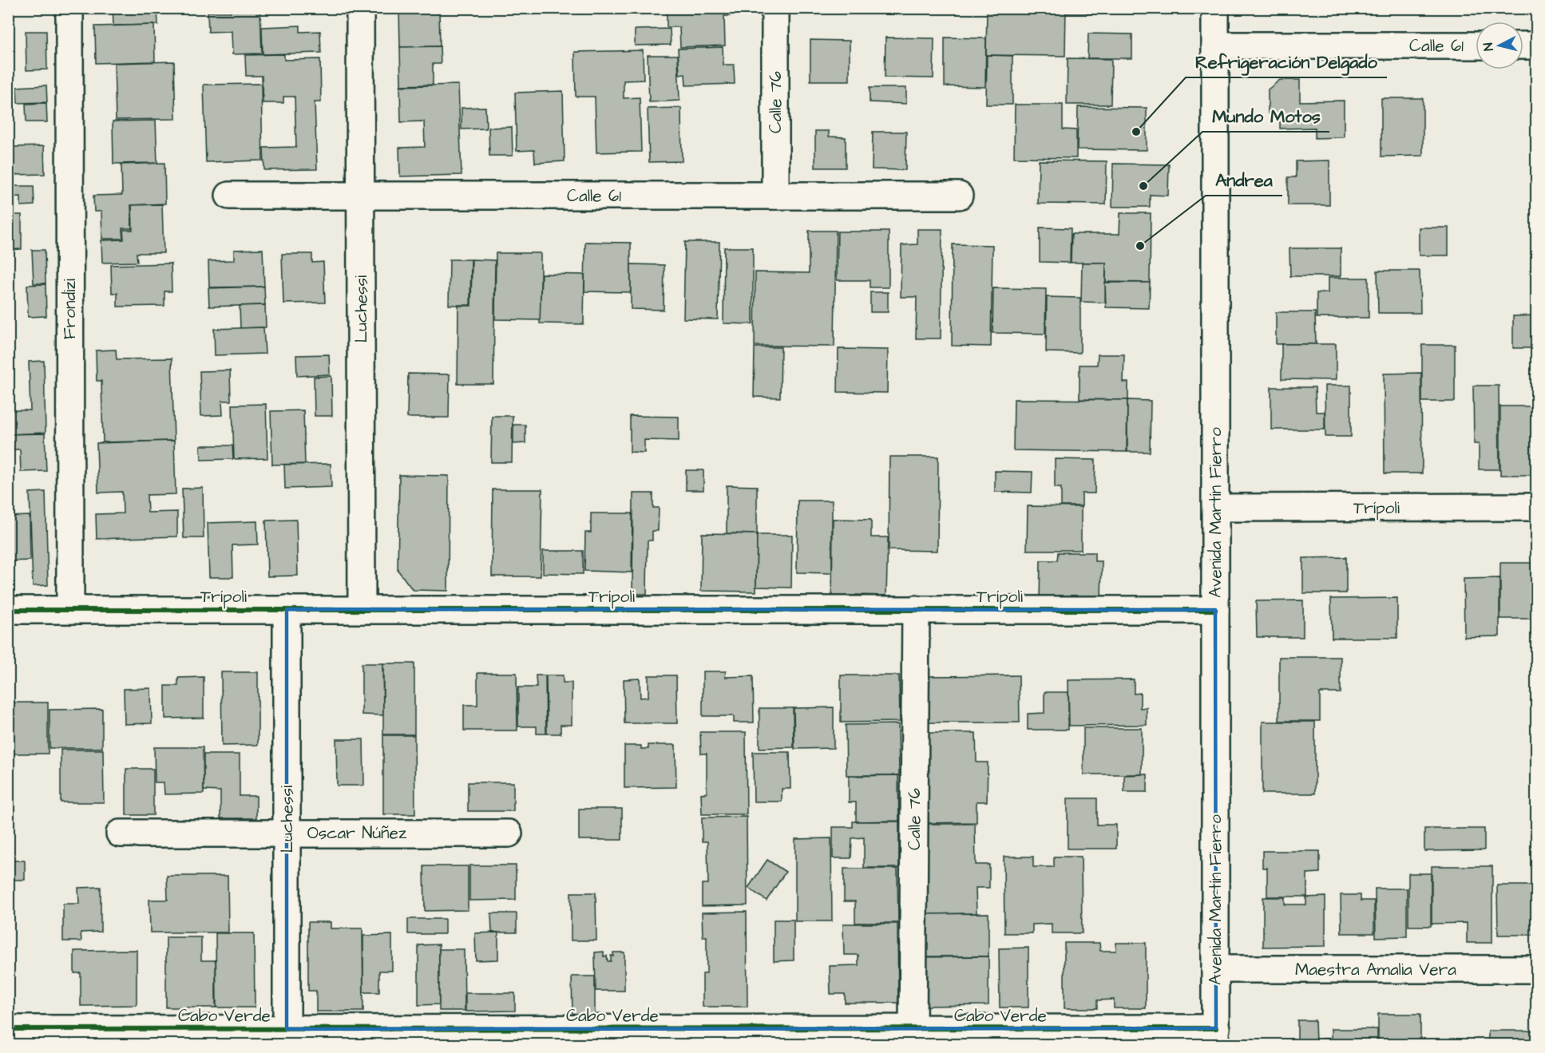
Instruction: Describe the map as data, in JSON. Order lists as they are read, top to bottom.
{
  "streets": {
    "street": [
      "Calle 61",
      "Calle 76",
      "Frondizi",
      "Luchessi",
      "Trípoli",
      "Avenida Martín Fierro",
      "Oscar Núñez",
      "Maestra Amalia Vera",
      "Cabo Verde"
    ]
  },
  "crossings": [
    ["Calle 61", "Calle 76"],
    ["Calle 61", "Luchessi"],
    ["Calle 61", "Avenida Martín Fierro"],
    ["Calle 76", "Trípoli"],
    ["Calle 76", "Cabo Verde"],
    ["Frondizi", "Trípoli"],
    ["Luchessi", "Trípoli"],
    ["Luchessi", "Oscar Núñez"],
    ["Luchessi", "Cabo Verde"],
    ["Trípoli", "Avenida Martín Fierro"],
    ["Avenida Martín Fierro", "Maestra Amalia Vera"],
    ["Avenida Martín Fierro", "Cabo Verde"]
  ],
  "places": ["Refrigeración Delgado", "Mundo Motos", "Andrea"],
  "north": "left"
}
